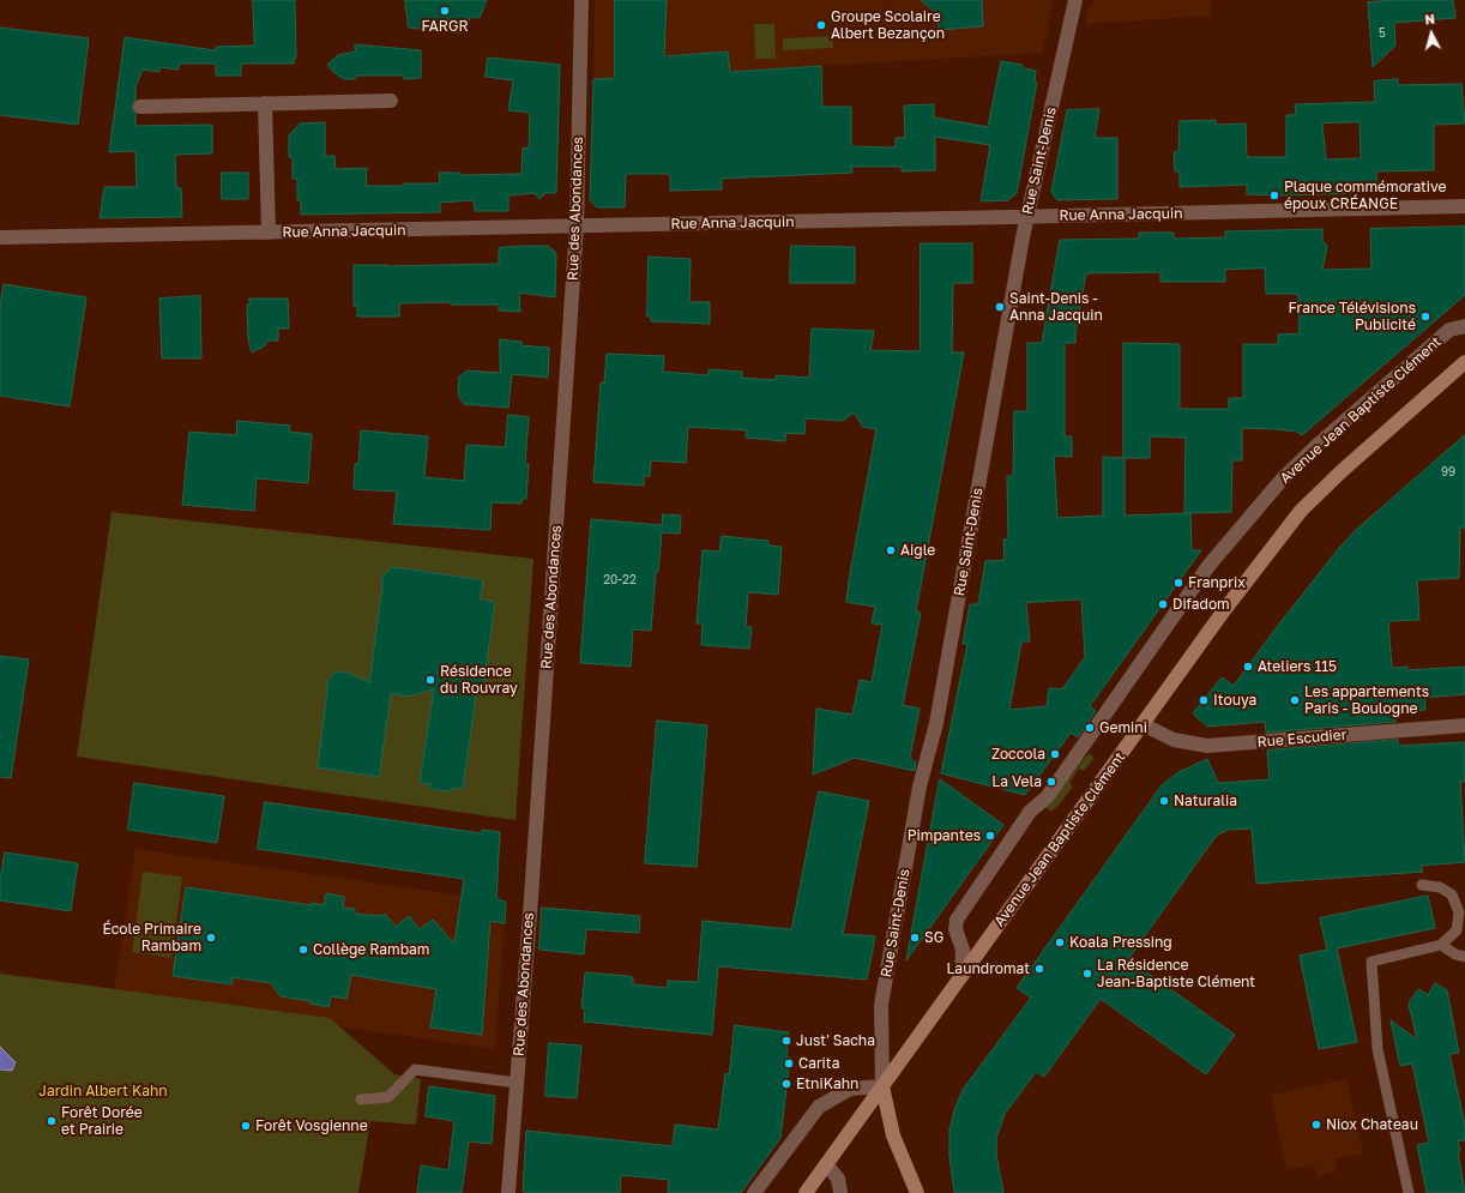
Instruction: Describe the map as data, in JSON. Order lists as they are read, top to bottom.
{
  "streets": {
    "main road": ["Avenue Jean Baptiste Clément"],
    "street": [
      "Rue Saint-Denis",
      "Rue des Abondances",
      "Rue Anna Jacquin",
      "Rue Escudier"
    ]
  },
  "crossings": [
    ["Rue Saint-Denis", "Rue Anna Jacquin"],
    ["Rue Saint-Denis", "Avenue Jean Baptiste Clément"],
    ["Rue des Abondances", "Rue Anna Jacquin"],
    ["Avenue Jean Baptiste Clément", "Rue Escudier"]
  ],
  "parks": ["Jardin Albert Kahn"],
  "places": [
    "FARGR",
    "Groupe Scolaire Albert Bezançon",
    "Plaque commémorative époux CRÉANGE",
    "Saint-Denis - Anna Jacquin",
    "France Télévisions Publicité",
    "Aigle",
    "Franprix",
    "Difadom",
    "Ateliers 115",
    "Résidence du Rouvray",
    "Itouya",
    "Les appartements Paris - Boulogne",
    "Gemini",
    "Zoccola",
    "La Vela",
    "Naturalia",
    "Pimpantes",
    "École Primaire Rambam",
    "SG",
    "Koala Pressing",
    "Collège Rambam",
    "Laundromat",
    "La Résidence Jean-Baptiste Clément",
    "Just' Sacha",
    "Carita",
    "EtniKahn",
    "Forêt Dorée et Prairie",
    "Niox Chateau",
    "Forêt Vosgienne"
  ],
  "house_numbers": ["5", "99", "20-22"],
  "north": "top"
}
